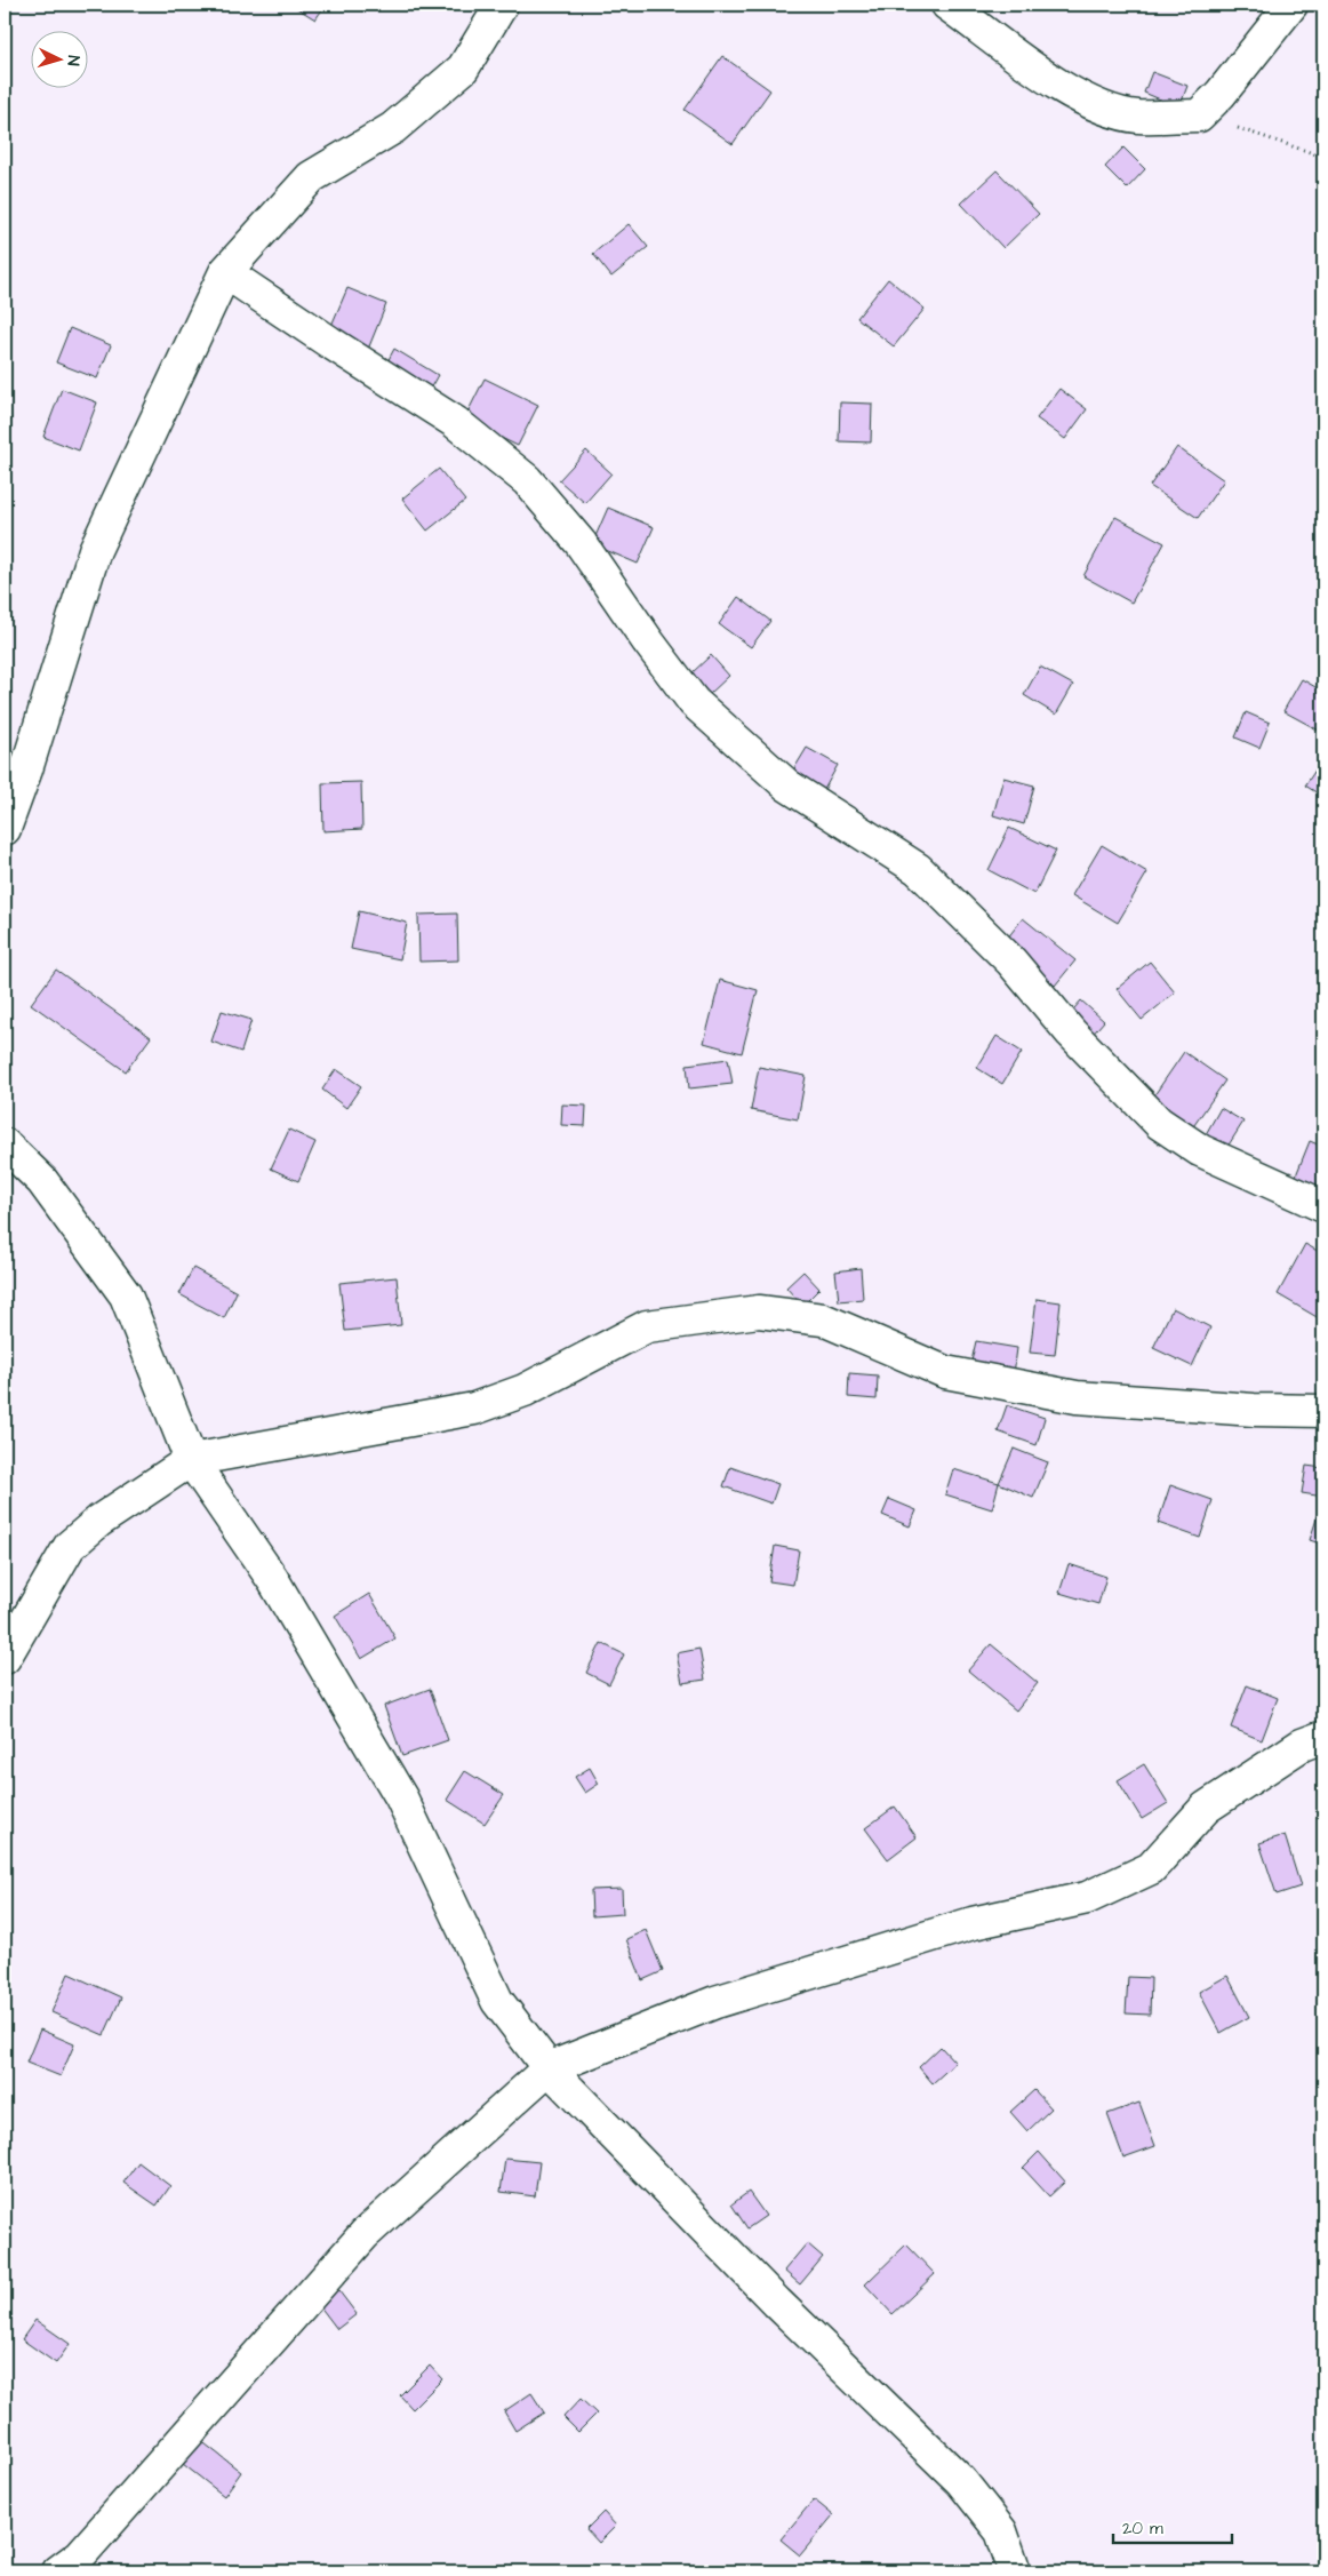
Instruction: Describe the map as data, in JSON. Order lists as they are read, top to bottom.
{
  "scale_bar": "20 m",
  "north": "right"
}
